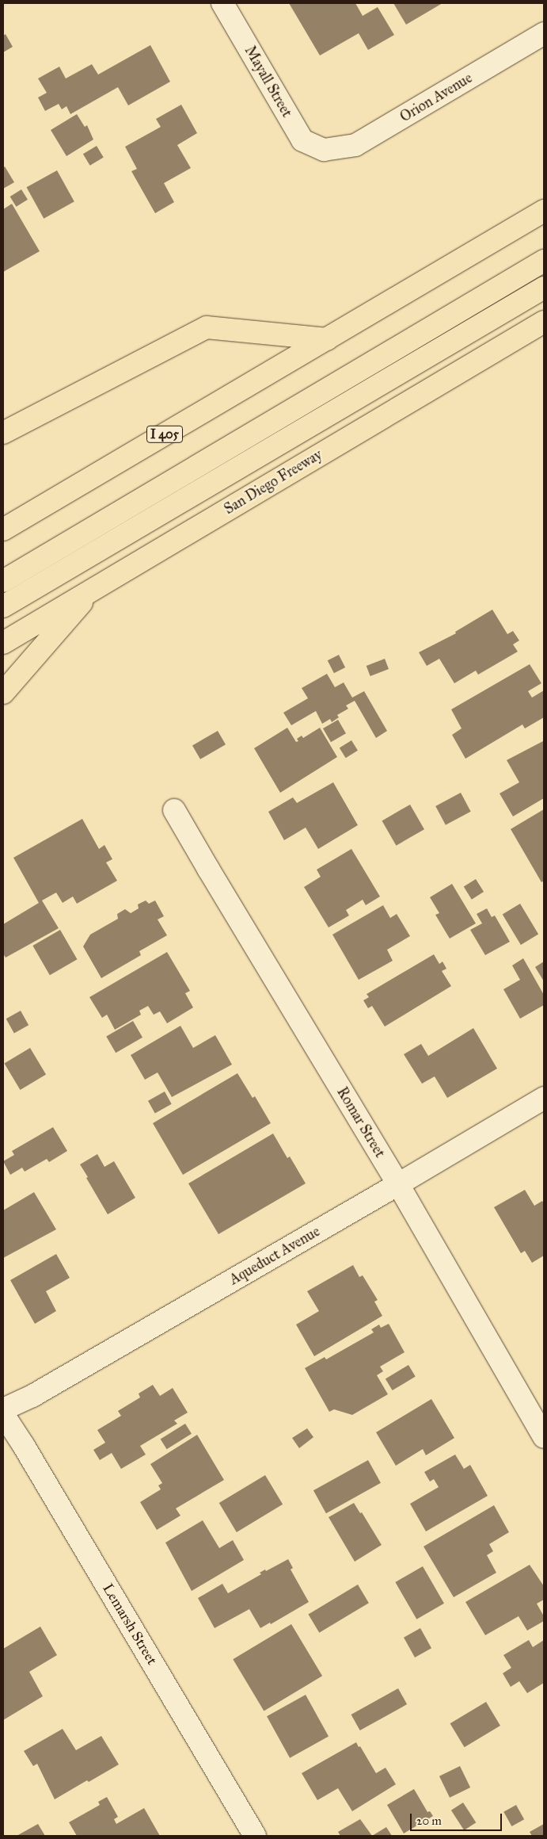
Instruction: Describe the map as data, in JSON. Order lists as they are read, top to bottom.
{
  "streets": {
    "highway": ["I 405", "San Diego Freeway"],
    "street": [
      "Mayall Street",
      "Orion Avenue",
      "Romar Street",
      "Aqueduct Avenue",
      "Lemarsh Street"
    ]
  },
  "crossings": [
    ["Mayall Street", "Orion Avenue"],
    ["Romar Street", "Aqueduct Avenue"]
  ],
  "scale_bar": "20 m"
}
